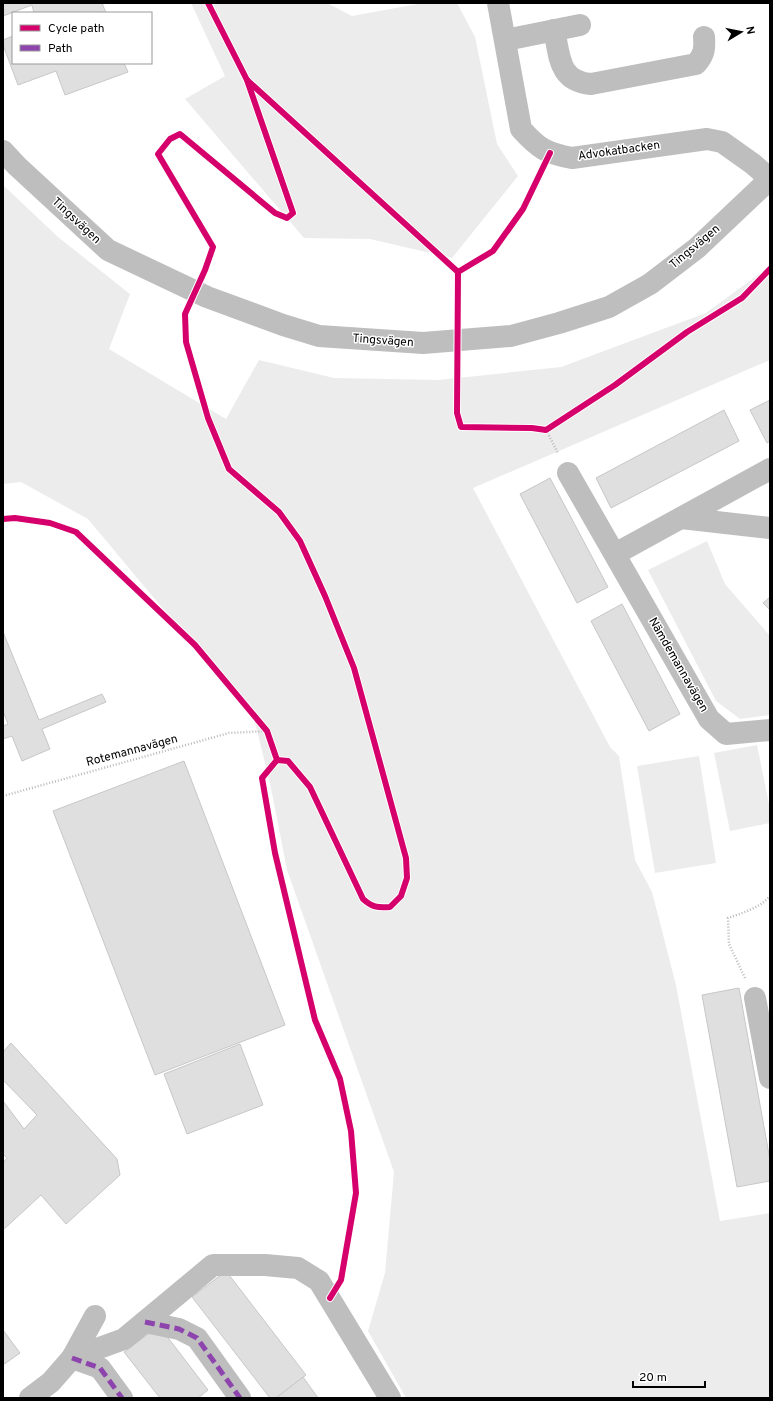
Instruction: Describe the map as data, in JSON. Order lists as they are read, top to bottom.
{
  "streets": {
    "street": ["Advokatbacken", "Tingsvägen", "Nämdemannavägen"],
    "path": ["Rotemannavägen"]
  },
  "crossings": [
    ["Advokatbacken", "Tingsvägen"]
  ],
  "legend": ["Cycle path", "Path"],
  "scale_bar": "20 m",
  "north": "right"
}
